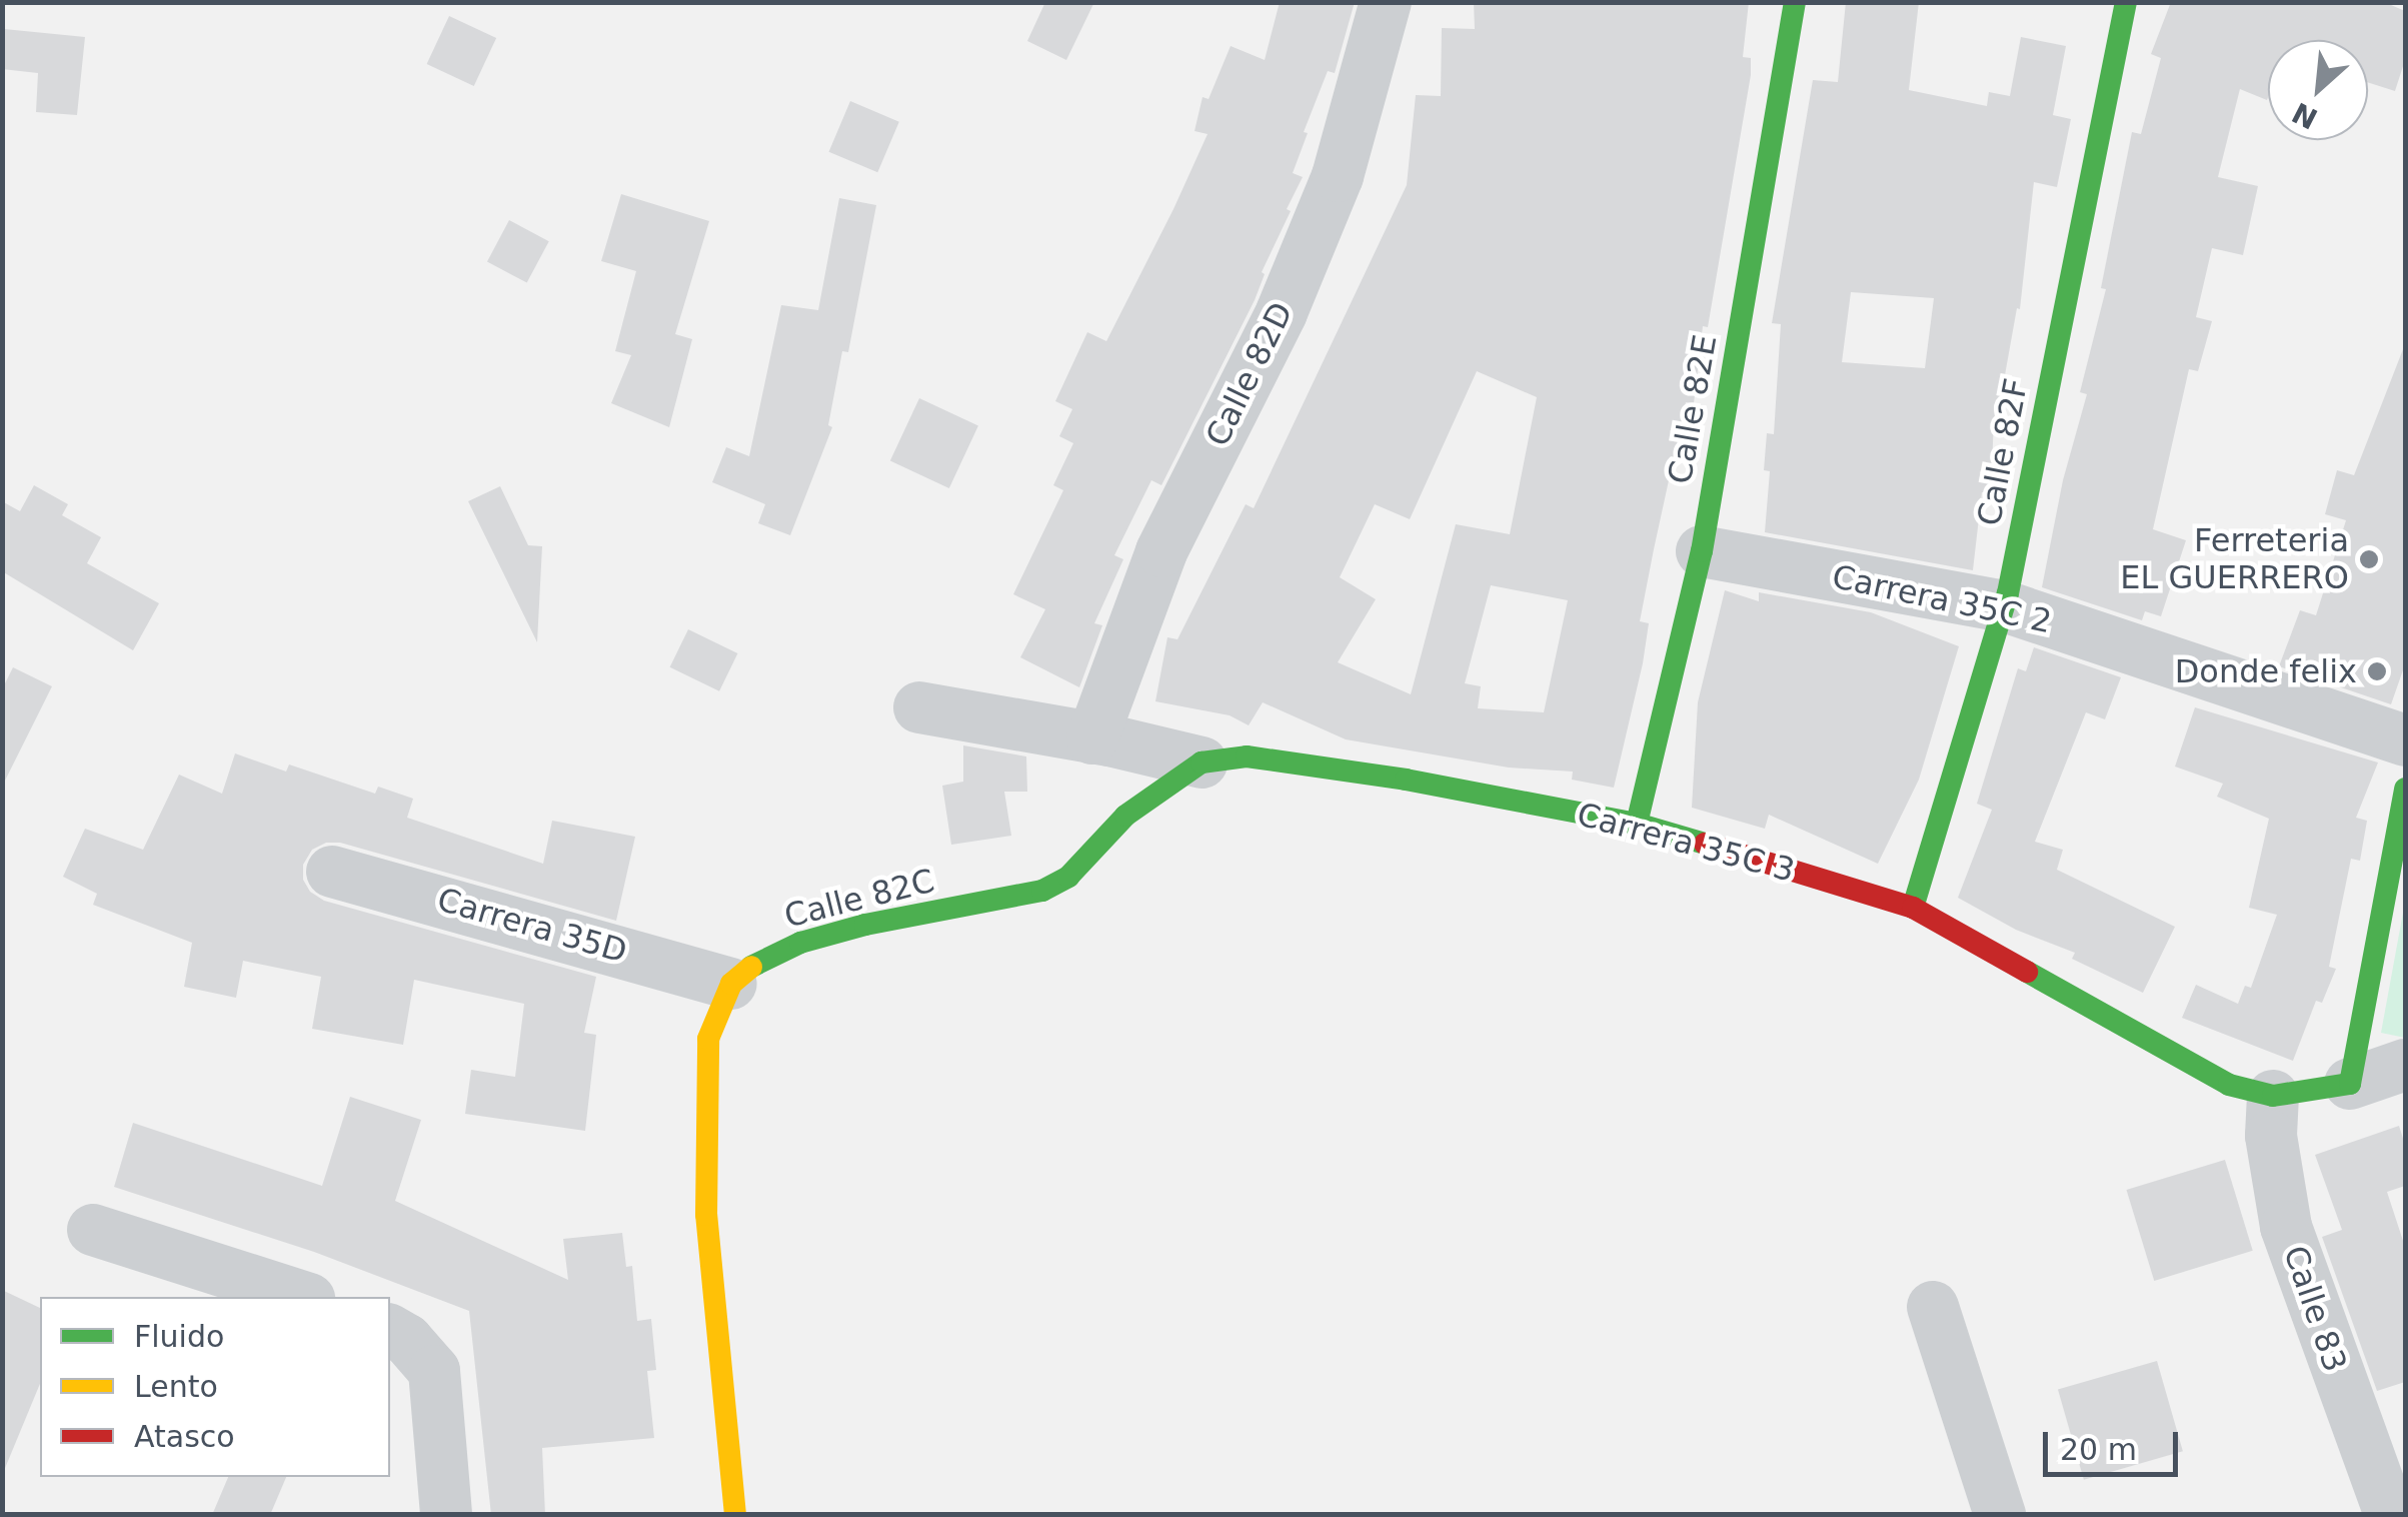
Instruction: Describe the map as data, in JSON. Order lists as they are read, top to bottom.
{
  "streets": {
    "street": [
      "Calle 82D",
      "Calle 82E",
      "Calle 82F",
      "Carrera 35C 2",
      "Carrera 35C 3",
      "Calle 82C",
      "Carrera 35D",
      "Calle 83"
    ]
  },
  "crossings": [
    ["Calle 82D", "Carrera 35C 3"],
    ["Calle 82E", "Carrera 35C 2"],
    ["Calle 82E", "Carrera 35C 3"],
    ["Calle 82F", "Carrera 35C 2"],
    ["Calle 82F", "Carrera 35C 3"],
    ["Carrera 35C 3", "Calle 82C"],
    ["Carrera 35C 3", "Calle 83"],
    ["Calle 82C", "Carrera 35D"]
  ],
  "places": ["Ferreteria EL GUERRERO", "Donde felix"],
  "legend": ["Fluido", "Lento", "Atasco"],
  "scale_bar": "20 m",
  "north": "bottom left"
}
